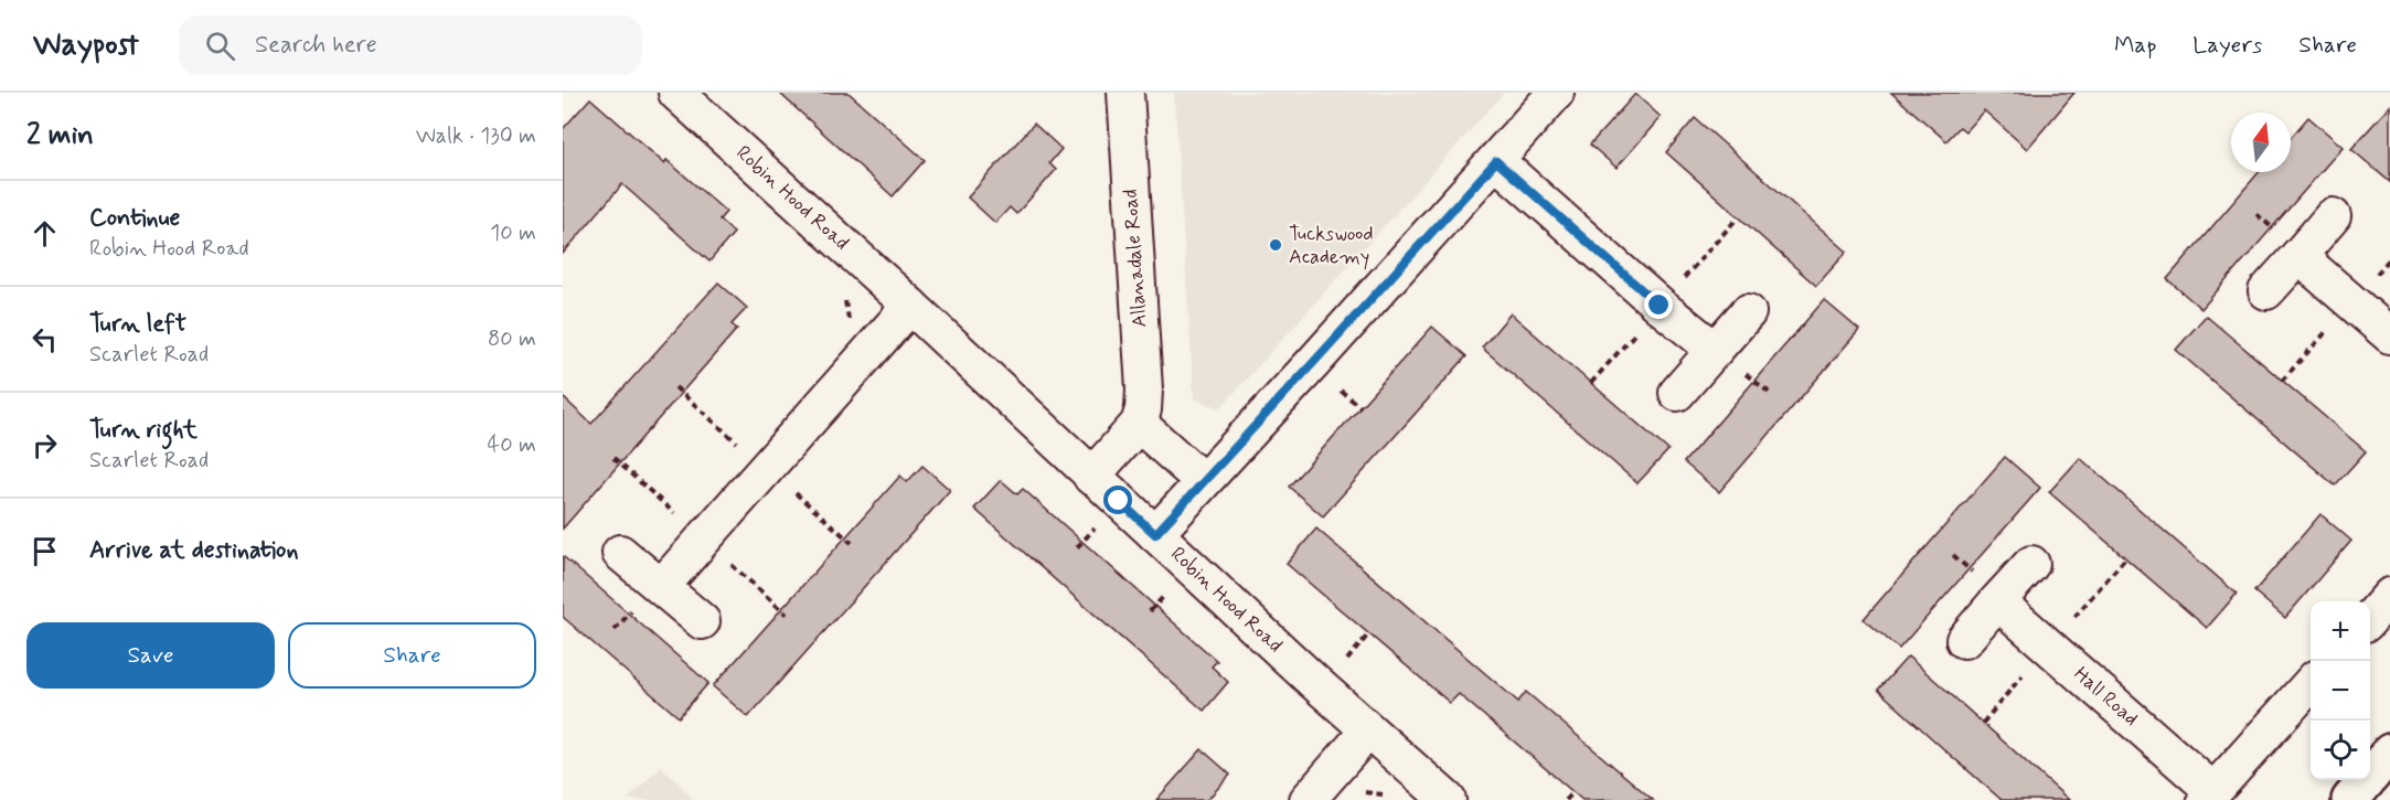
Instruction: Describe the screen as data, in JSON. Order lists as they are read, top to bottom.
{
  "streets": {
    "street": ["Robin Hood Road", "Allanadale Road", "Hall Road"]
  },
  "places": ["Tuckswood Academy"],
  "north": "top",
  "page": {
    "header": "Waypost",
    "search": "Search here",
    "nav": ["Map", "Layers", "Share"],
    "heading": ["2 min", "Walk · 130 m"],
    "list": [
      ["Continue", "Robin Hood Road", "10 m"],
      ["Turn left", "Scarlet Road", "80 m"],
      ["Turn right", "Scarlet Road", "40 m"],
      "Arrive at destination"
    ],
    "map_buttons": ["+", "−"],
    "buttons": ["Save", "Share"]
  }
}
